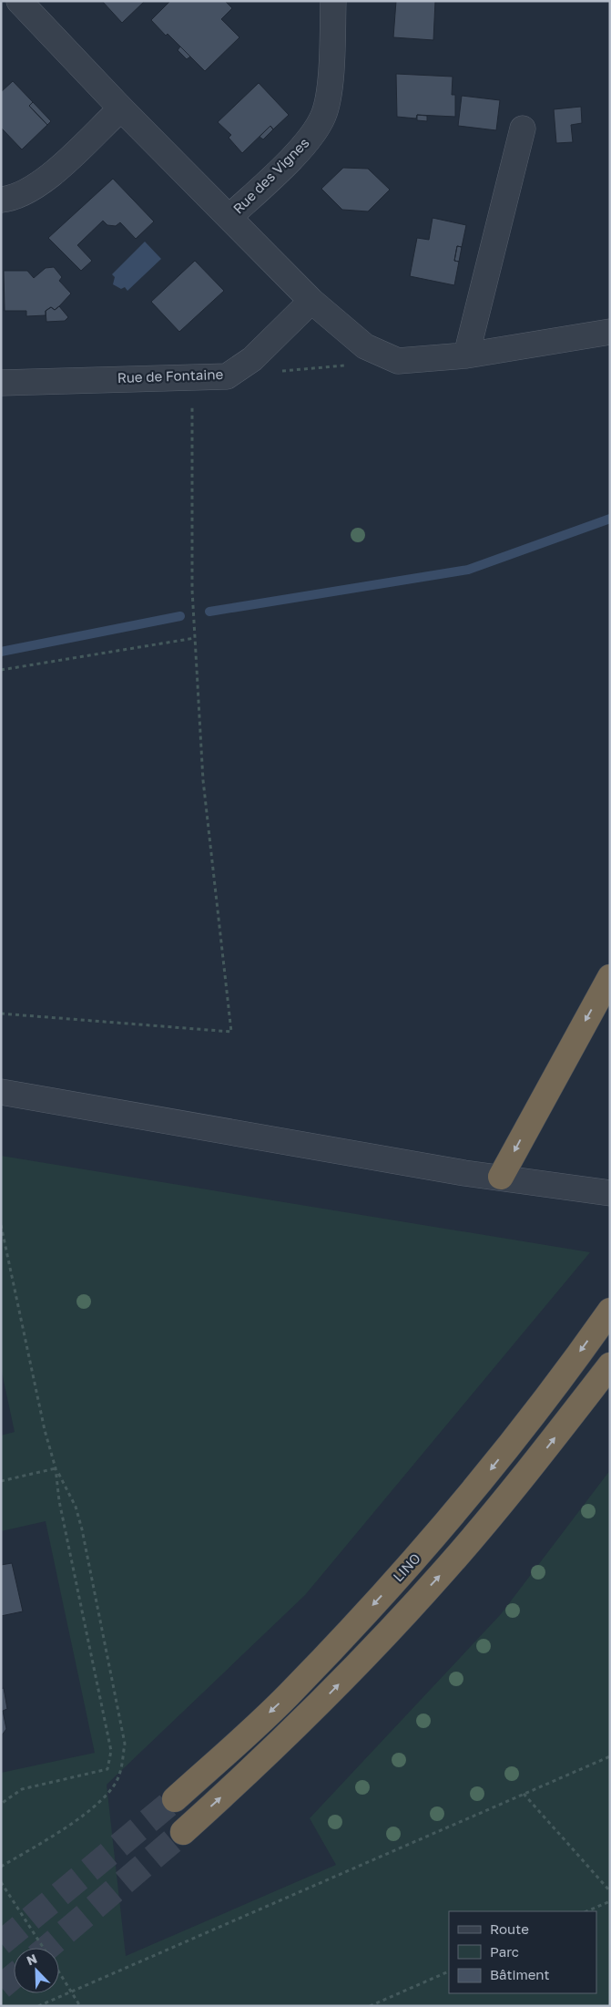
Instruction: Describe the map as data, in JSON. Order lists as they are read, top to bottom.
{
  "streets": {
    "highway": ["LINO"],
    "street": ["Rue des Vignes", "Rue de Fontaine"]
  },
  "legend": ["Route", "Parc", "Bâtiment"],
  "north": "top left"
}
